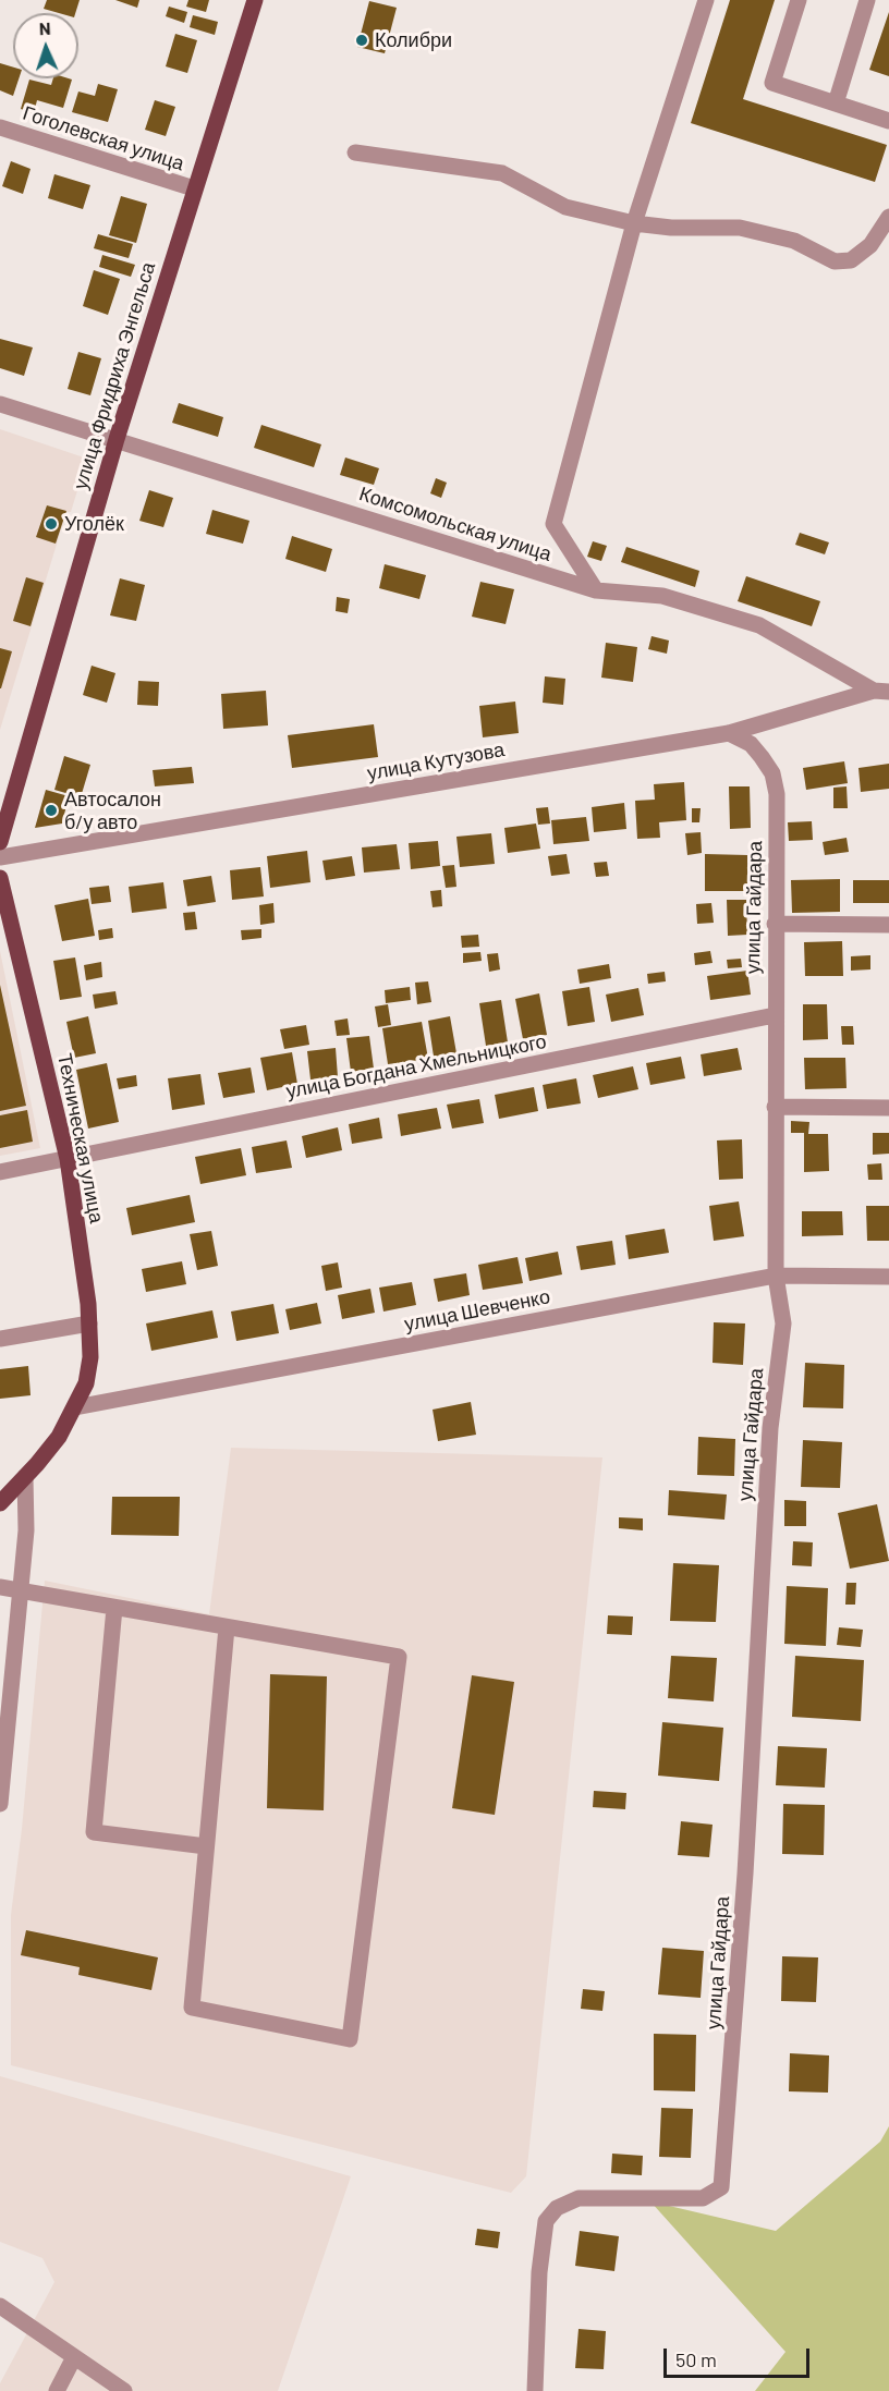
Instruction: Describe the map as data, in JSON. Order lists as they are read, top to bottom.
{
  "streets": {
    "main road": ["улица Фридриха Энгельса", "Техническая улица"],
    "street": [
      "Гоголевская улица",
      "Комсомольская улица",
      "улица Кутузова",
      "улица Гайдара",
      "улица Богдана Хмельницкого",
      "улица Шевченко"
    ]
  },
  "crossings": [
    ["Гоголевская улица", "улица Фридриха Энгельса"],
    ["улица Фридриха Энгельса", "Комсомольская улица"],
    ["Комсомольская улица", "улица Кутузова"],
    ["улица Кутузова", "улица Гайдара"],
    ["улица Гайдара", "улица Богдана Хмельницкого"],
    ["улица Гайдара", "улица Шевченко"],
    ["улица Богдана Хмельницкого", "Техническая улица"],
    ["Техническая улица", "улица Шевченко"]
  ],
  "places": ["Колибри", "Уголёк", "Автосалон б/у авто"],
  "scale_bar": "50 m",
  "north": "top"
}
